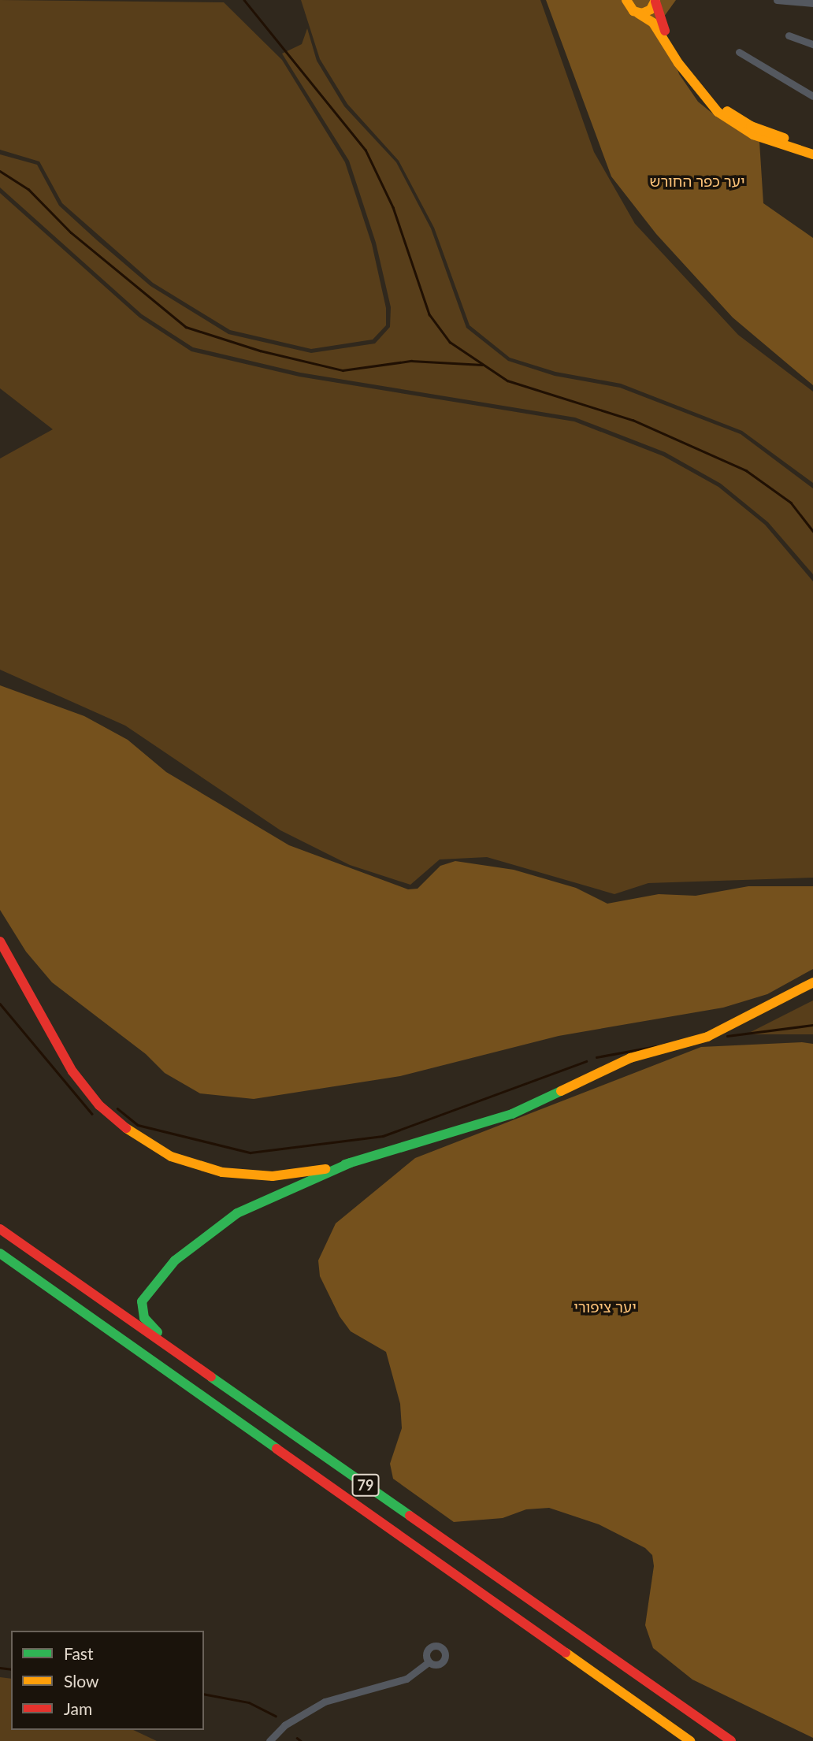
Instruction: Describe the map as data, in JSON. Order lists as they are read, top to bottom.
{
  "streets": {
    "main road": ["79"]
  },
  "parks": ["יער כפר החורש", "יער ציפורי"],
  "legend": ["Fast", "Slow", "Jam"]
}
